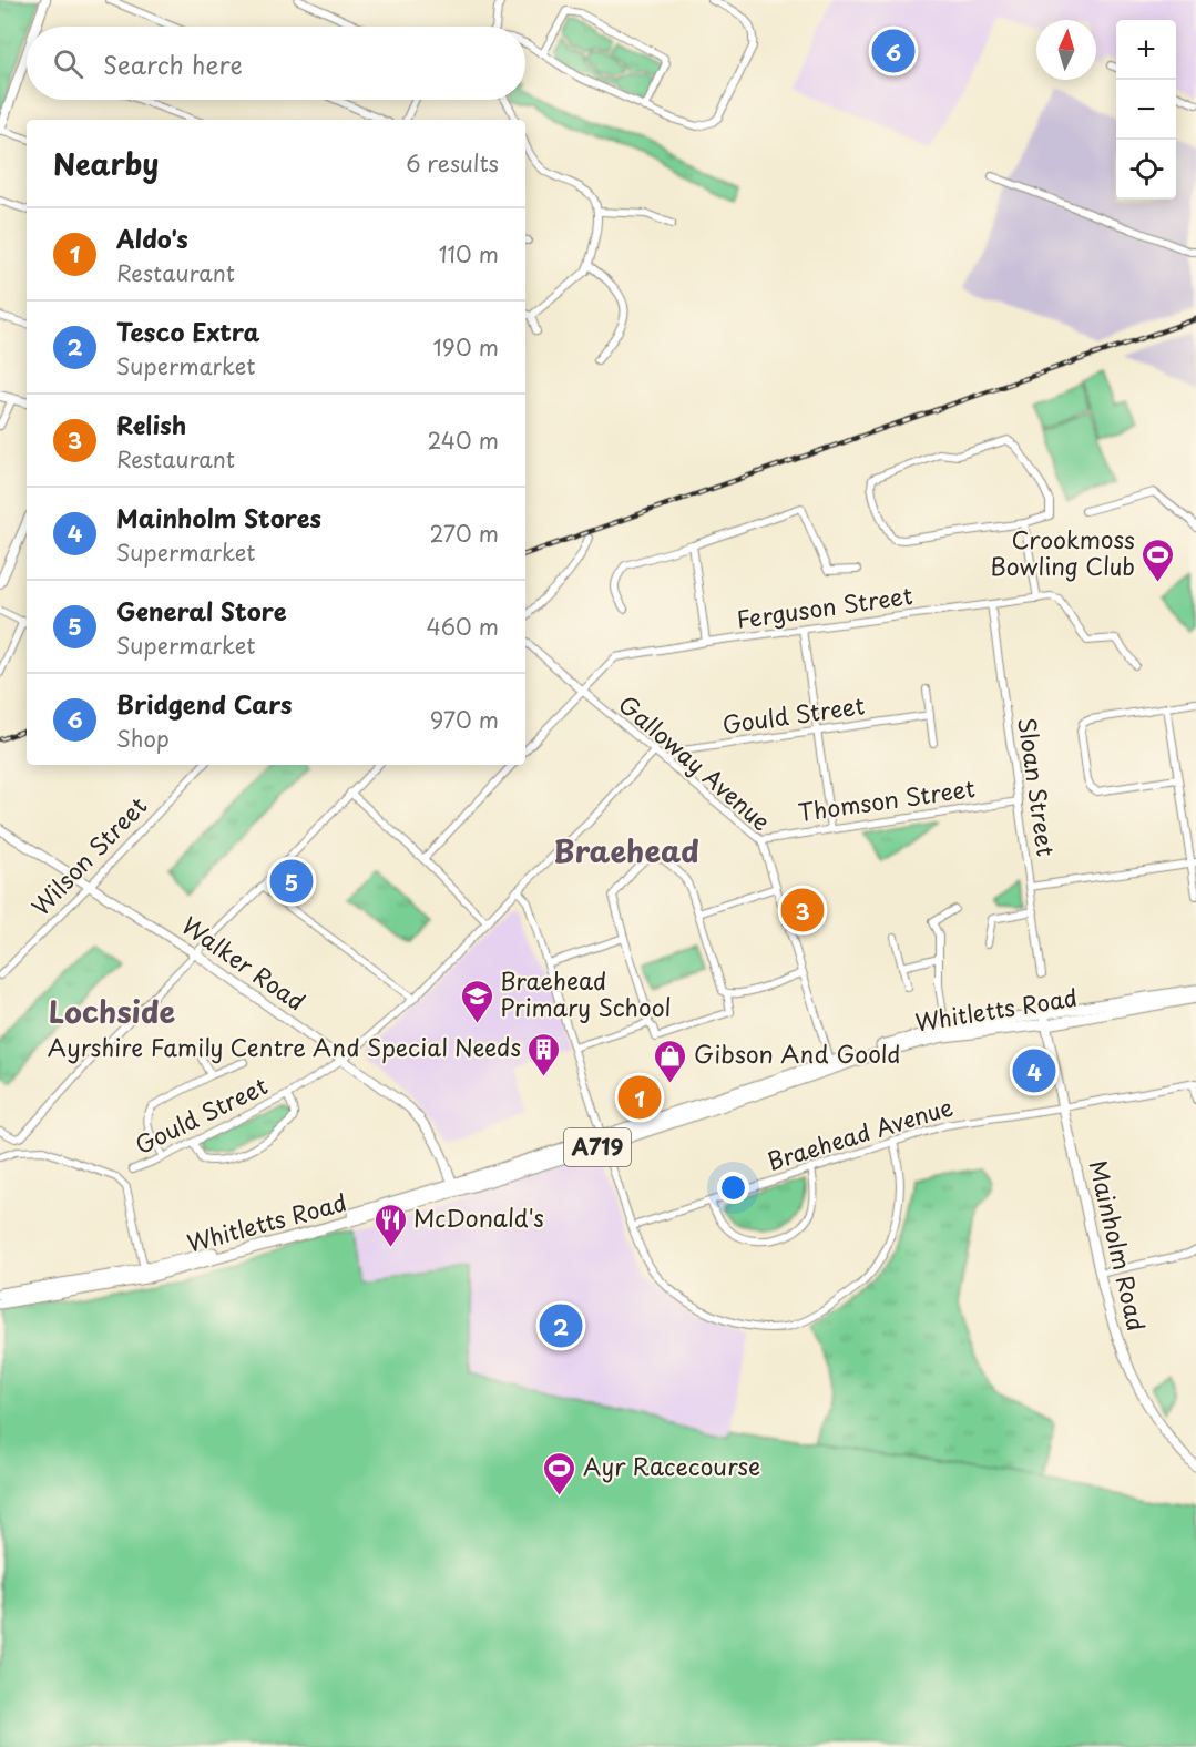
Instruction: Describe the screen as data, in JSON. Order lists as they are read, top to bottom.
{
  "streets": {
    "main road": ["Whitletts Road", "A719"],
    "street": [
      "Ferguson Street",
      "Gould Street",
      "Galloway Avenue",
      "Sloan Street",
      "Thomson Street",
      "Wilson Street",
      "Walker Road",
      "Braehead Avenue",
      "Mainholm Road"
    ]
  },
  "crossings": [
    ["Ferguson Street", "Galloway Avenue"],
    ["Ferguson Street", "Sloan Street"],
    ["Gould Street", "Galloway Avenue"],
    ["Gould Street", "Walker Road"],
    ["Galloway Avenue", "Thomson Street"],
    ["Galloway Avenue", "Whitletts Road"],
    ["Sloan Street", "Thomson Street"],
    ["Wilson Street", "Walker Road"],
    ["Walker Road", "Whitletts Road"],
    ["Whitletts Road", "Mainholm Road"],
    ["Braehead Avenue", "Mainholm Road"]
  ],
  "districts": ["Braehead", "Lochside"],
  "places": {
    "sports": ["Crookmoss Bowling Club", "Ayr Racecourse"],
    "school or university": ["Braehead Primary School"],
    "building": ["Ayrshire Family Centre And Special Needs"],
    "shop": ["Gibson And Goold"],
    "restaurant": ["McDonald's"]
  },
  "north": "top",
  "page": {
    "map_buttons": ["+", "−"],
    "pins": [
      "6",
      "5",
      "3",
      "4",
      "1",
      "2"
    ],
    "search": "Search here",
    "heading": ["Nearby", "6 results"],
    "list": [
      {
        "mark": "1",
        "name": "Aldo's",
        "note": "Restaurant",
        "value": "110 m"
      },
      {
        "mark": "2",
        "name": "Tesco Extra",
        "note": "Supermarket",
        "value": "190 m"
      },
      {
        "mark": "3",
        "name": "Relish",
        "note": "Restaurant",
        "value": "240 m"
      },
      {
        "mark": "4",
        "name": "Mainholm Stores",
        "note": "Supermarket",
        "value": "270 m"
      },
      {
        "mark": "5",
        "name": "General Store",
        "note": "Supermarket",
        "value": "460 m"
      },
      {
        "mark": "6",
        "name": "Bridgend Cars",
        "note": "Shop",
        "value": "970 m"
      }
    ]
  }
}
